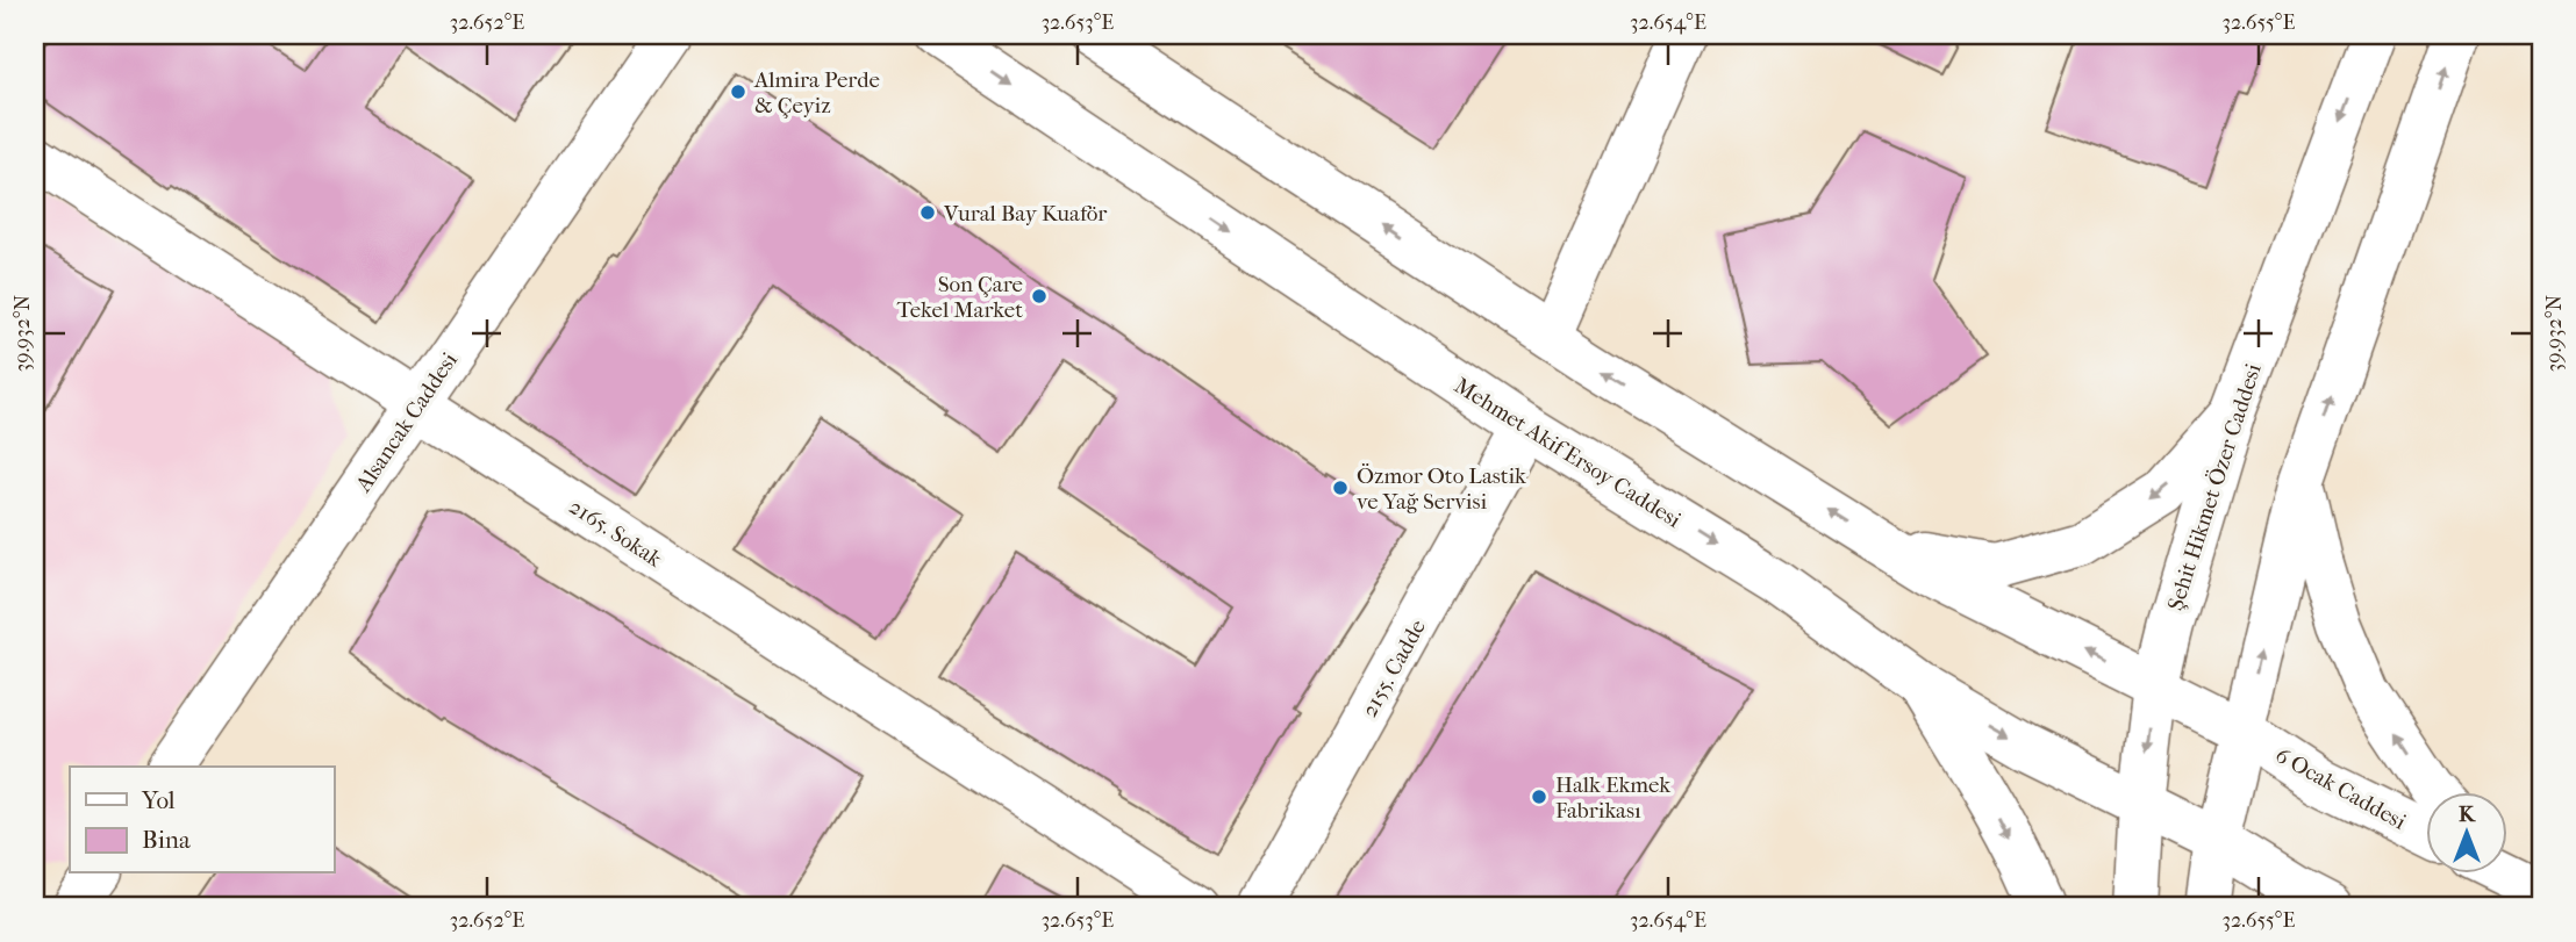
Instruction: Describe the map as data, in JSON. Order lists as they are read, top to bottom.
{
  "streets": {
    "street": [
      "Alsancak Caddesi",
      "Mehmet Akif Ersoy Caddesi",
      "Şehit Hikmet Özer Caddesi",
      "2165. Sokak",
      "2155. Cadde",
      "6 Ocak Caddesi"
    ]
  },
  "crossings": [
    ["Alsancak Caddesi", "2165. Sokak"],
    ["Mehmet Akif Ersoy Caddesi", "Şehit Hikmet Özer Caddesi"],
    ["Mehmet Akif Ersoy Caddesi", "2155. Cadde"]
  ],
  "places": [
    "Almira Perde & Çeyiz",
    "Vural Bay Kuaför",
    "Son Çare Tekel Market",
    "Özmor Oto Lastik ve Yağ Servisi",
    "Halk Ekmek Fabrikası"
  ],
  "legend": ["Yol", "Bina"],
  "north": "top",
  "coordinates": [
    "32.652°E",
    "32.653°E",
    "32.654°E",
    "32.655°E",
    "39.932°N"
  ]
}
